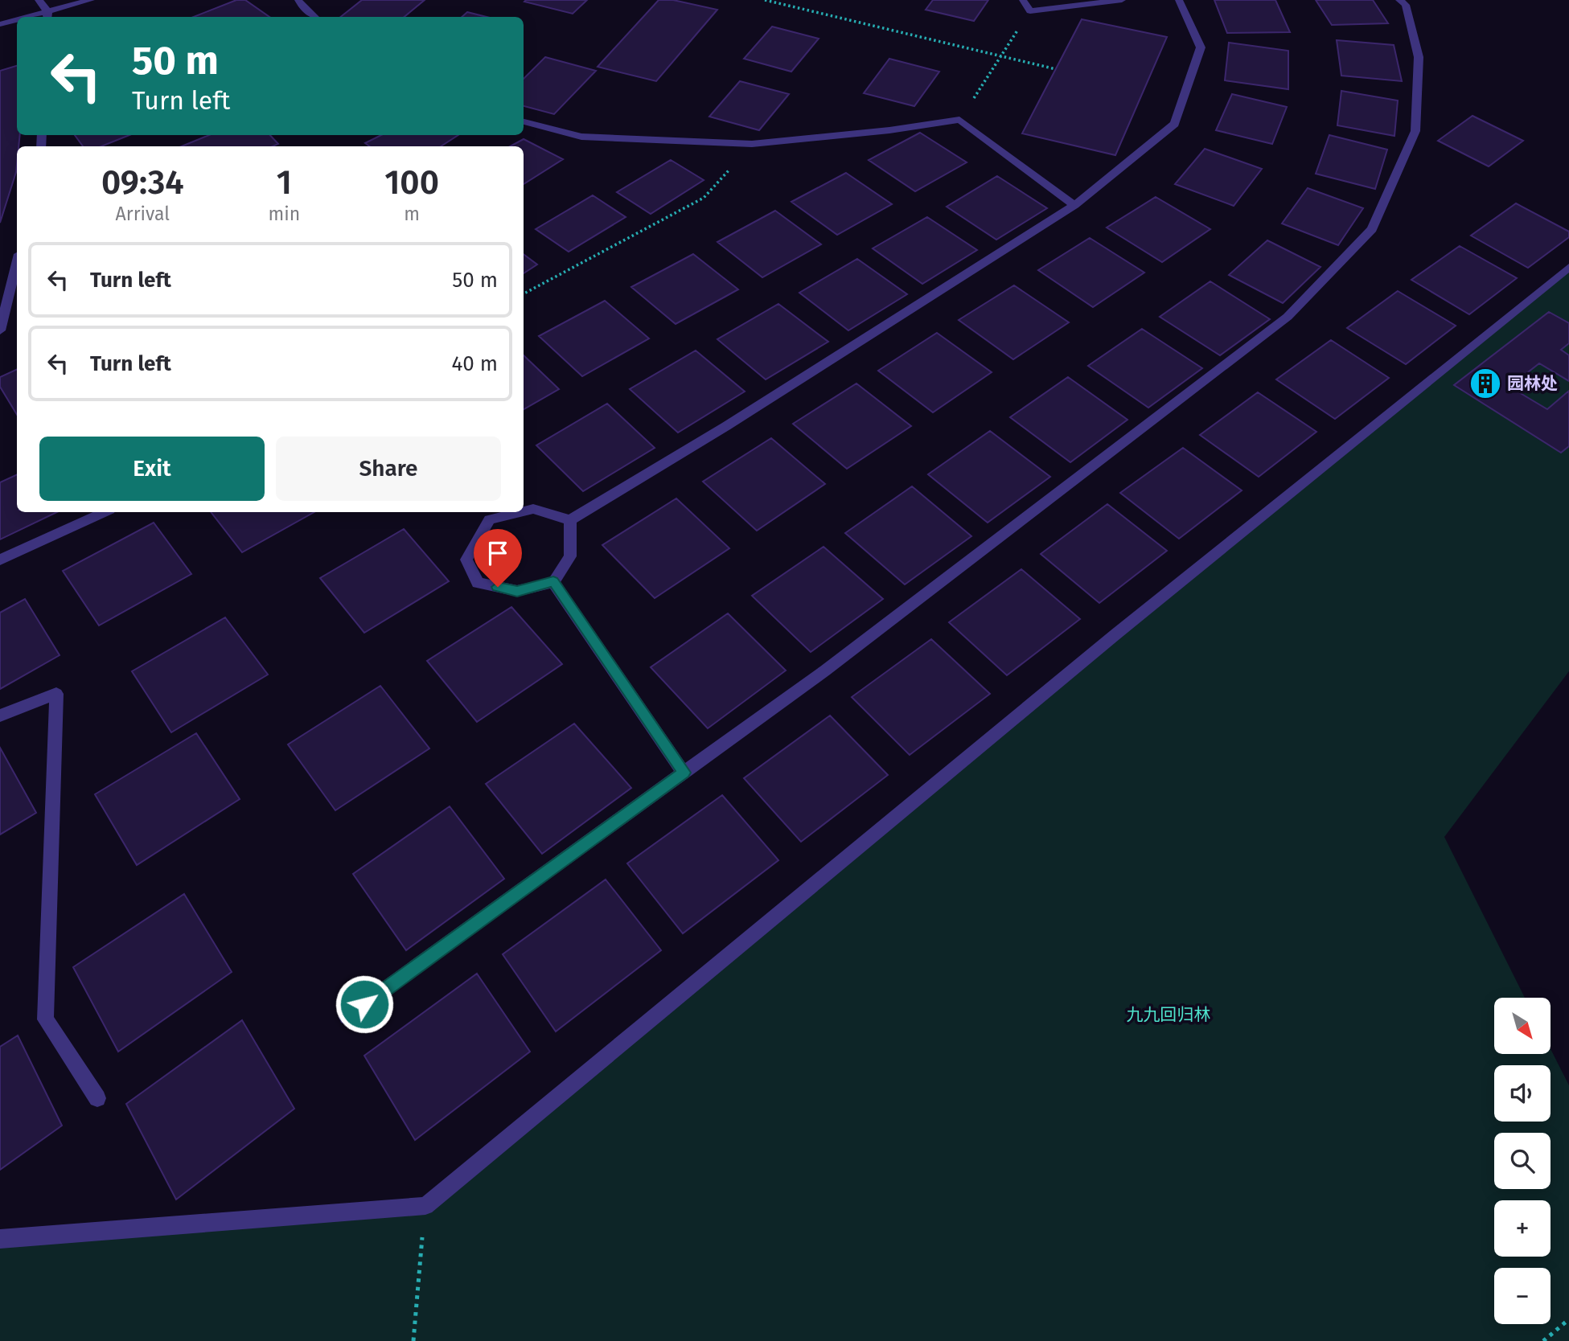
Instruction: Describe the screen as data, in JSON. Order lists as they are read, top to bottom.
{
  "parks": ["九九回归林"],
  "places": {
    "building": ["园林处"]
  },
  "north": "bottom right",
  "page": {
    "turn": ["50 m", "Turn left"],
    "eta": [
      "09:34",
      "Arrival",
      "1",
      "min",
      "100",
      "m"
    ],
    "list": [
      {
        "name": "Turn left",
        "value": "50 m"
      },
      {
        "name": "Turn left",
        "value": "40 m"
      }
    ],
    "buttons": ["Exit", "Share"],
    "map_buttons": ["+", "−"]
  }
}
